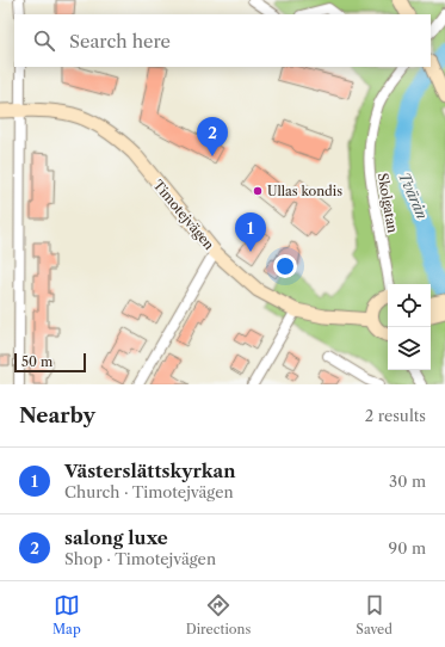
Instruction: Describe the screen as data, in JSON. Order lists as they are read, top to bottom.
{
  "streets": {
    "street": ["Skolgatan", "Timotejvägen"]
  },
  "water": ["Tvärån"],
  "places": ["Ullas kondis"],
  "scale_bar": "50 m",
  "page": {
    "search": "Search here",
    "pins": ["2", "1"],
    "scale": "50 m",
    "heading": ["Nearby", "2 results"],
    "list": [
      {
        "mark": "1",
        "name": "Västerslättskyrkan",
        "note": "Church · Timotejvägen",
        "value": "30 m"
      },
      {
        "mark": "2",
        "name": "salong luxe",
        "note": "Shop · Timotejvägen",
        "value": "90 m"
      }
    ],
    "nav": ["Map", "Directions", "Saved"]
  }
}
